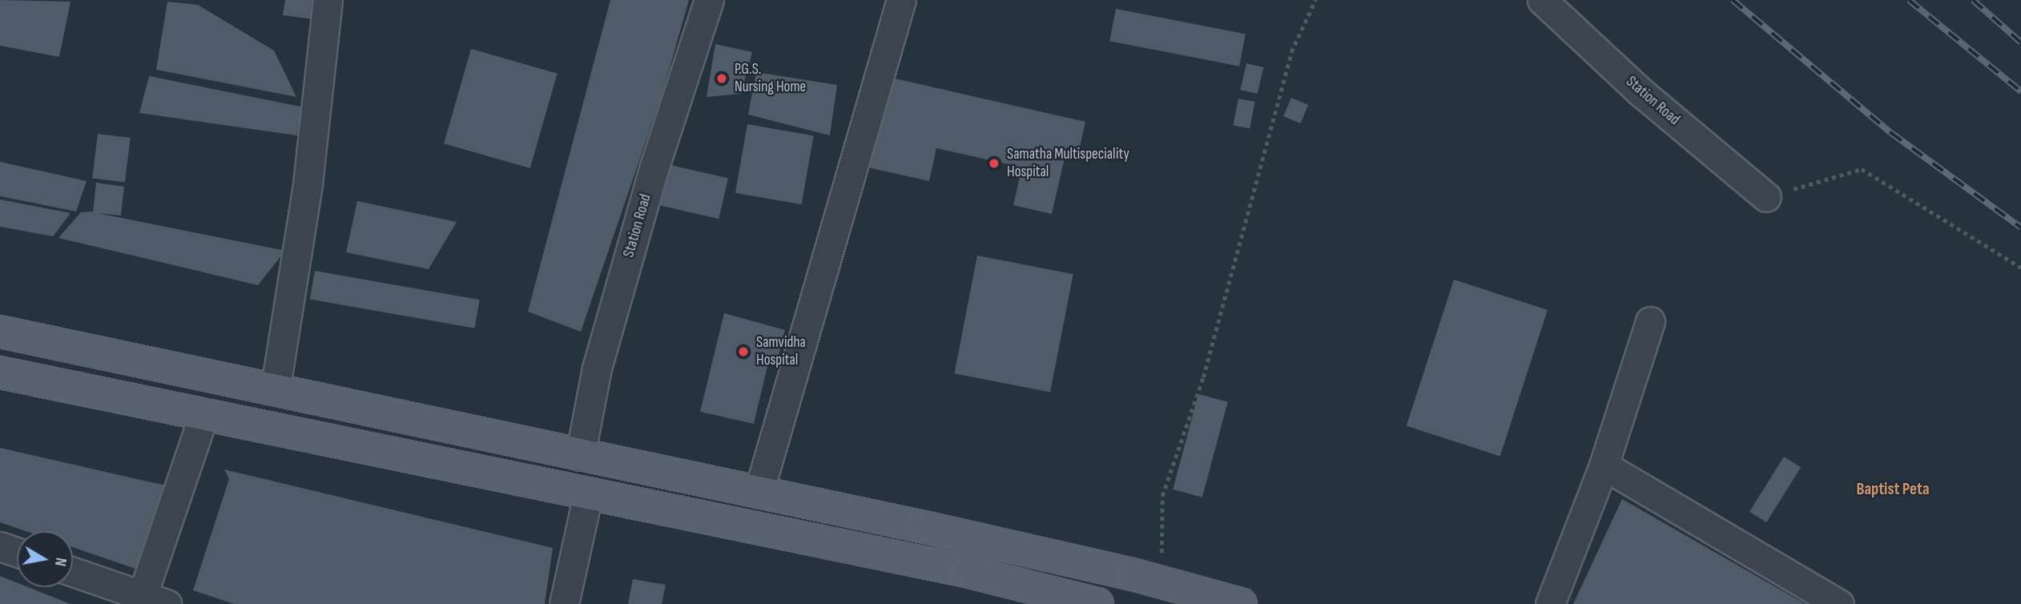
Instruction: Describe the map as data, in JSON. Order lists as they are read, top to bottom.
{
  "streets": {
    "street": ["Station Road"]
  },
  "districts": ["Baptist Peta"],
  "places": ["P.G.S. Nursing Home", "Samatha Multispeciality Hospital", "Samvidha Hospital"],
  "north": "right"
}
